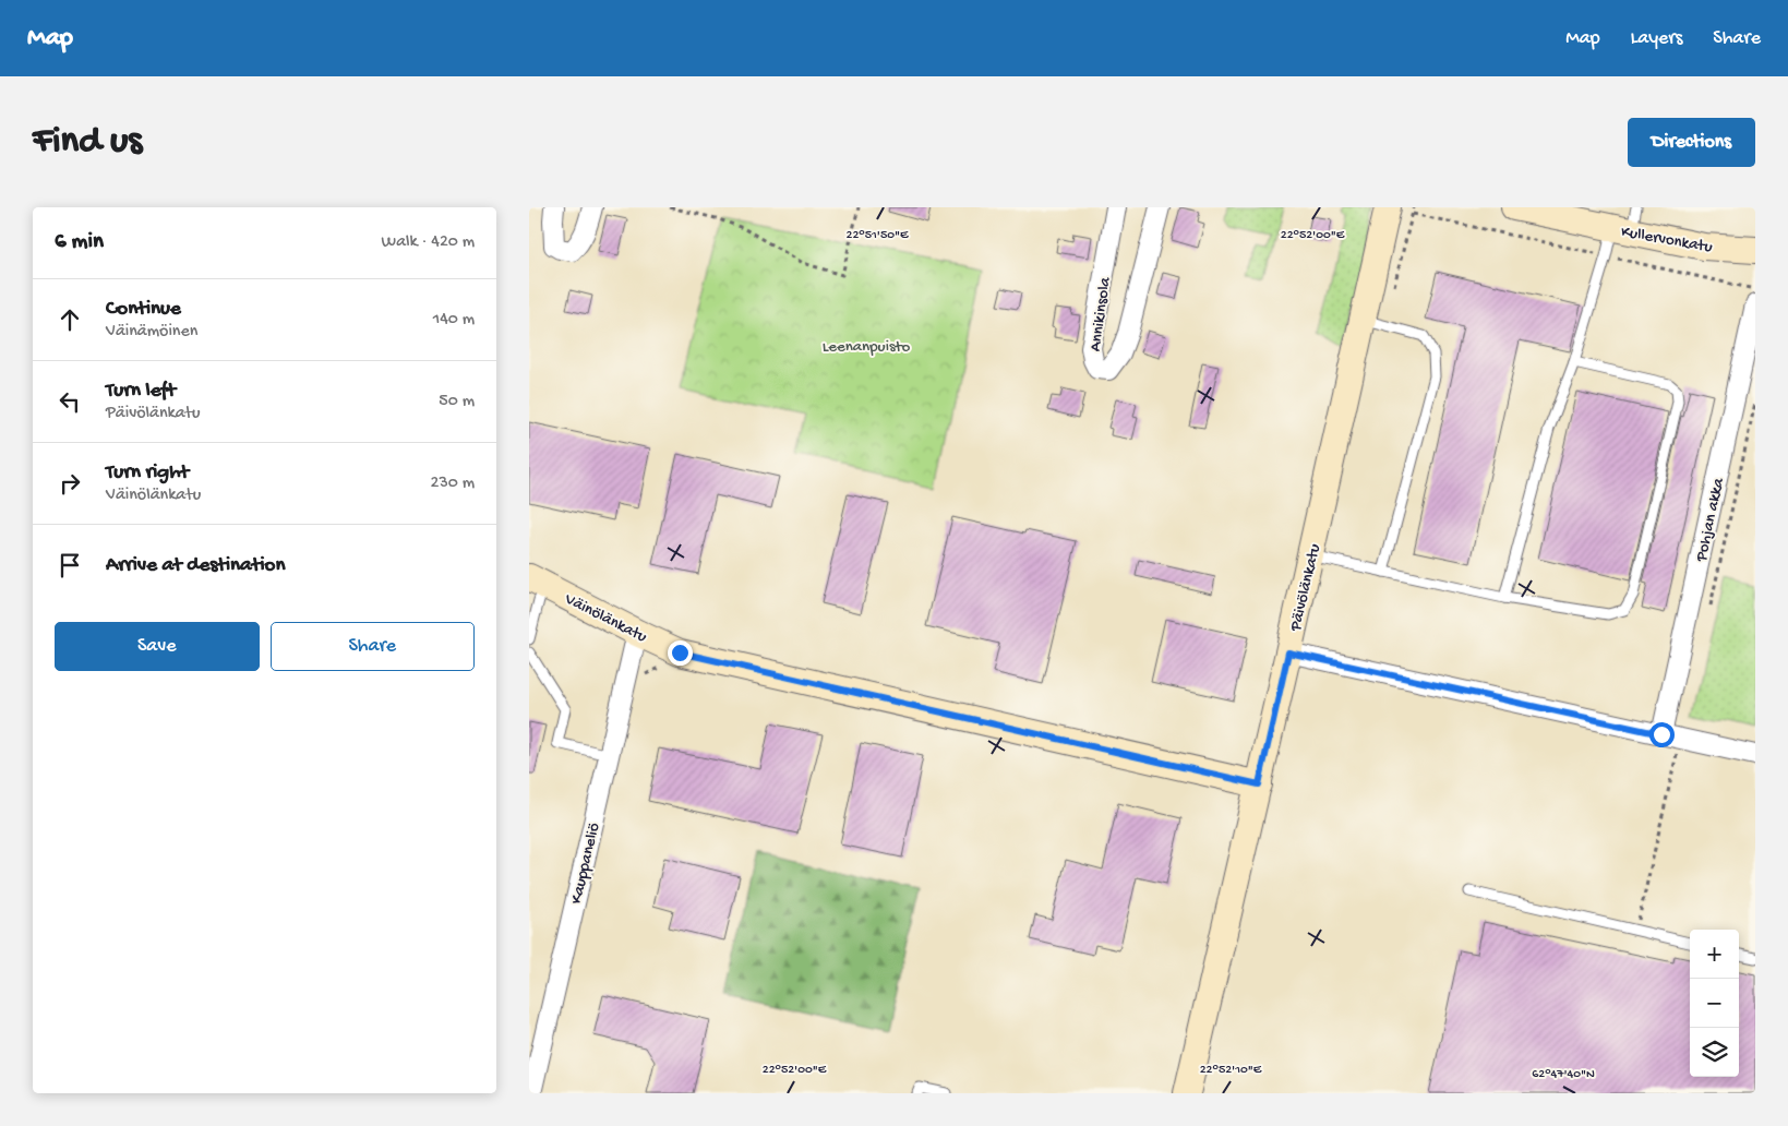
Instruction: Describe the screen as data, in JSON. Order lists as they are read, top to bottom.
{
  "streets": {
    "street": [
      "Kullervonkatu",
      "Annikinsola",
      "Pohjan akka",
      "Päivölänkatu",
      "Väinölänkatu",
      "Kauppaneliö"
    ]
  },
  "crossings": [
    ["Päivölänkatu", "Väinölänkatu"],
    ["Väinölänkatu", "Kauppaneliö"]
  ],
  "parks": ["Leenanpuisto"],
  "page": {
    "header": "Map",
    "nav": ["Map", "Layers", "Share"],
    "buttons": [
      "Directions",
      ["Save", "Share"]
    ],
    "title": "Find us",
    "heading": ["6 min", "Walk · 420 m"],
    "list": [
      ["Continue", "Väinämöinen", "140 m"],
      ["Turn left", "Päivölänkatu", "50 m"],
      ["Turn right", "Väinölänkatu", "230 m"],
      "Arrive at destination"
    ],
    "map_buttons": ["+", "−"]
  },
  "coordinates": [
    "22°52'00\"E",
    "22°51'50\"E",
    "22°52'10\"E",
    "62°47'40\"N"
  ]
}
